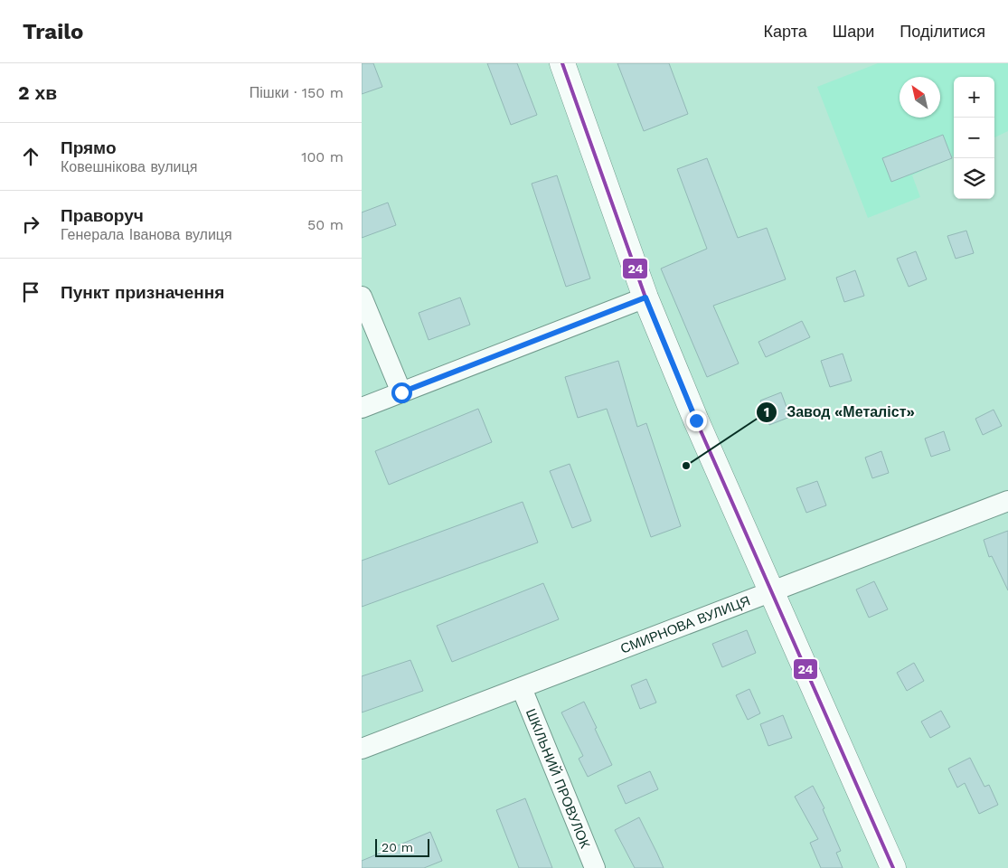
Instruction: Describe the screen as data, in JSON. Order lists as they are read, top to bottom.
{
  "streets": {
    "street": ["СМИРНОВА ВУЛИЦЯ", "ШКІЛЬНИЙ ПРОВУЛОК"]
  },
  "crossings": [
    ["СМИРНОВА ВУЛИЦЯ", "ШКІЛЬНИЙ ПРОВУЛОК"]
  ],
  "places": ["Завод «Металіст»"],
  "lines": ["transit line 24"],
  "scale_bar": "20 m",
  "north": "top left",
  "page": {
    "header": "Trailo",
    "nav": ["Карта", "Шари", "Поділитися"],
    "heading": ["2 хв", "Пішки · 150 m"],
    "map_buttons": ["+", "−"],
    "list": [
      ["Прямо", "Ковешнікова вулиця", "100 m"],
      ["Праворуч", "Генерала Іванова вулиця", "50 m"],
      "Пункт призначення"
    ],
    "scale": "20 m"
  }
}
